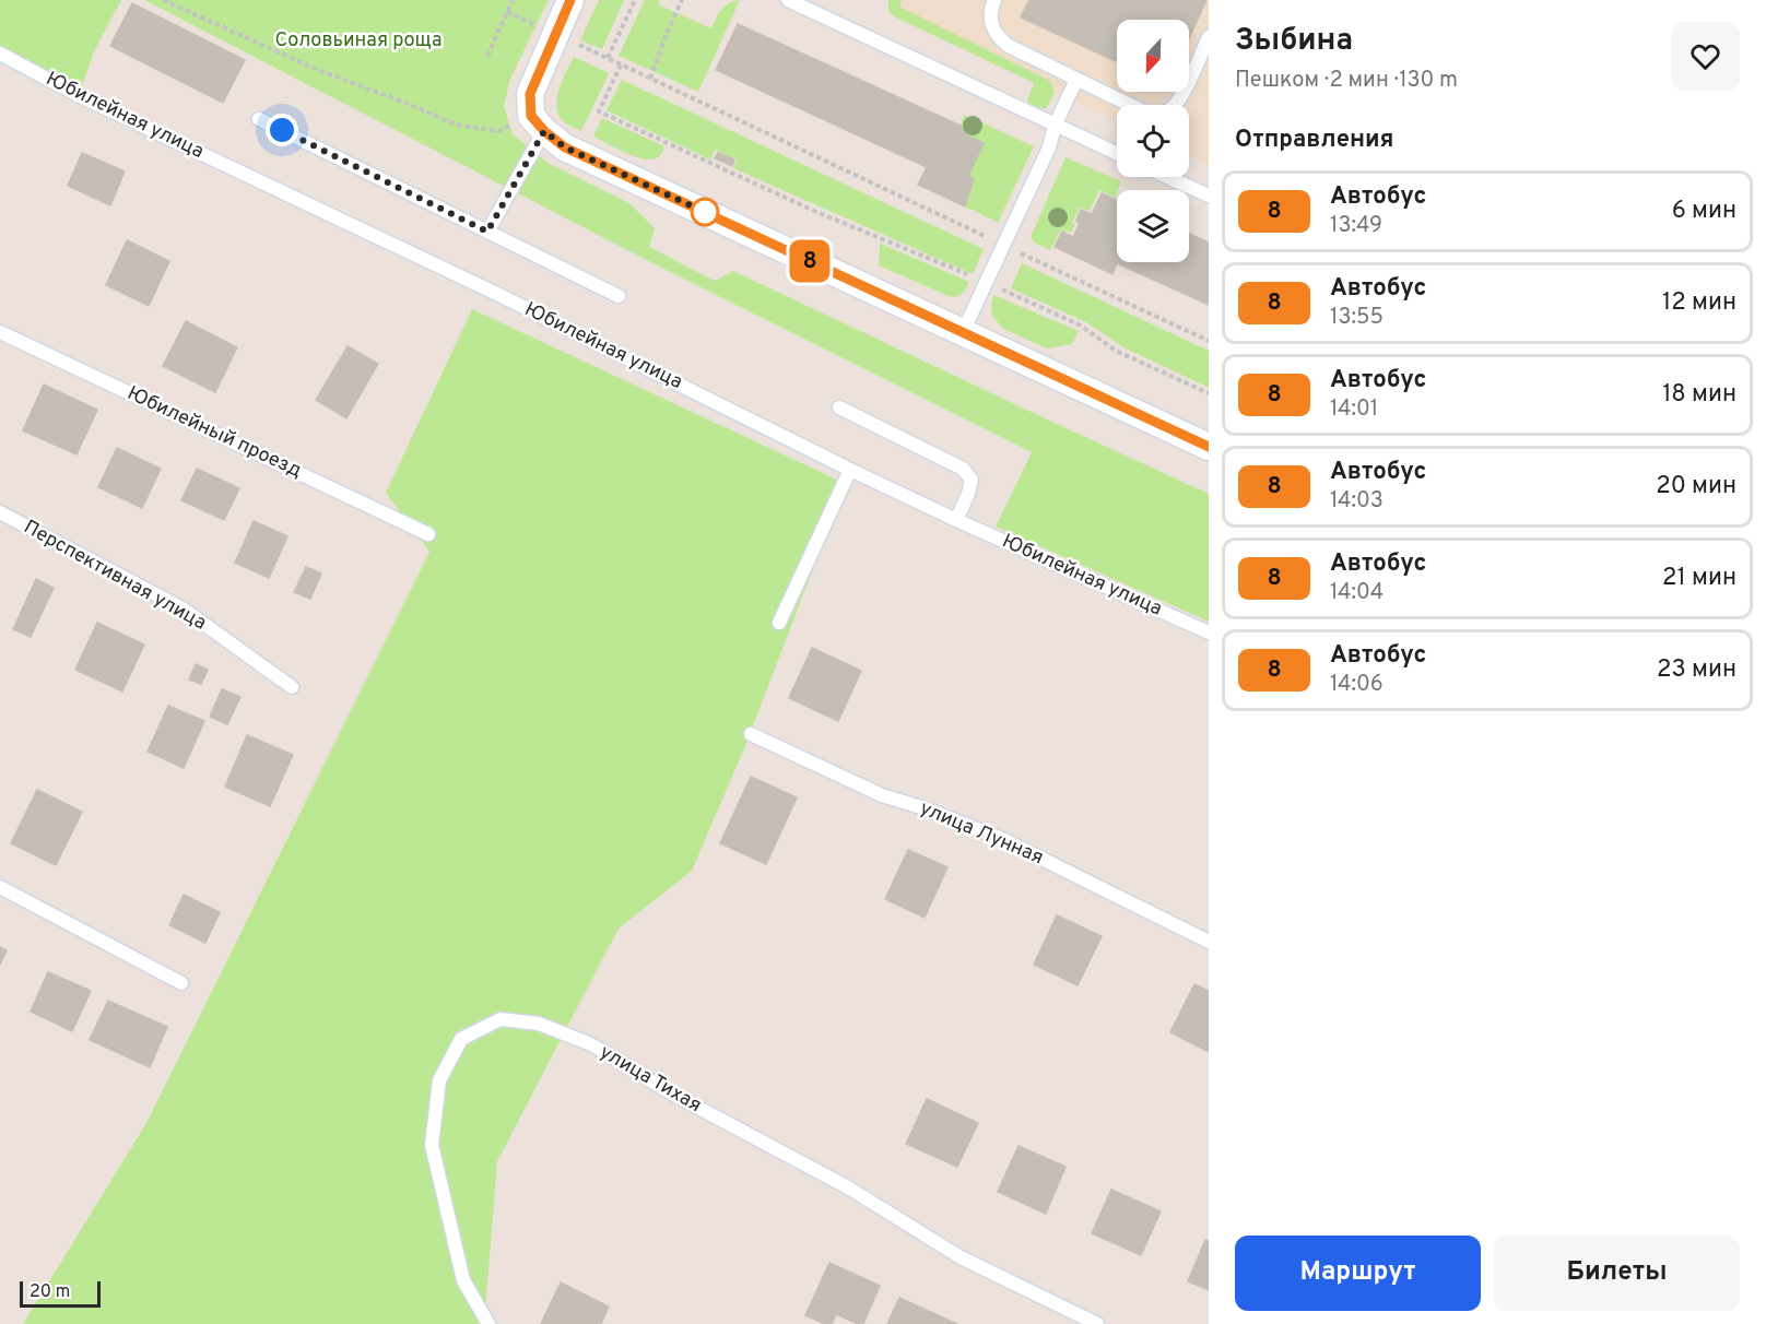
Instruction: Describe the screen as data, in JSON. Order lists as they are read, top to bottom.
{
  "streets": {
    "lane": [
      "Юбилейная улица",
      "Юбилейный проезд",
      "Перспективная улица",
      "улица Лунная",
      "улица Тихая"
    ]
  },
  "parks": ["Соловьиная роща"],
  "lines": ["bus line 8"],
  "scale_bar": "20 m",
  "north": "bottom",
  "page": {
    "on_map": "8",
    "heading": [
      ["Зыбина", "Пешком · 2 мин · 130 m"],
      "Отправления"
    ],
    "list": [
      {
        "mark": "8",
        "name": "Автобус",
        "note": "13:49",
        "value": "6 мин"
      },
      {
        "mark": "8",
        "name": "Автобус",
        "note": "13:55",
        "value": "12 мин"
      },
      {
        "mark": "8",
        "name": "Автобус",
        "note": "14:01",
        "value": "18 мин"
      },
      {
        "mark": "8",
        "name": "Автобус",
        "note": "14:03",
        "value": "20 мин"
      },
      {
        "mark": "8",
        "name": "Автобус",
        "note": "14:04",
        "value": "21 мин"
      },
      {
        "mark": "8",
        "name": "Автобус",
        "note": "14:06",
        "value": "23 мин"
      }
    ],
    "buttons": ["Маршрут", "Билеты"],
    "scale": "20 m"
  }
}
